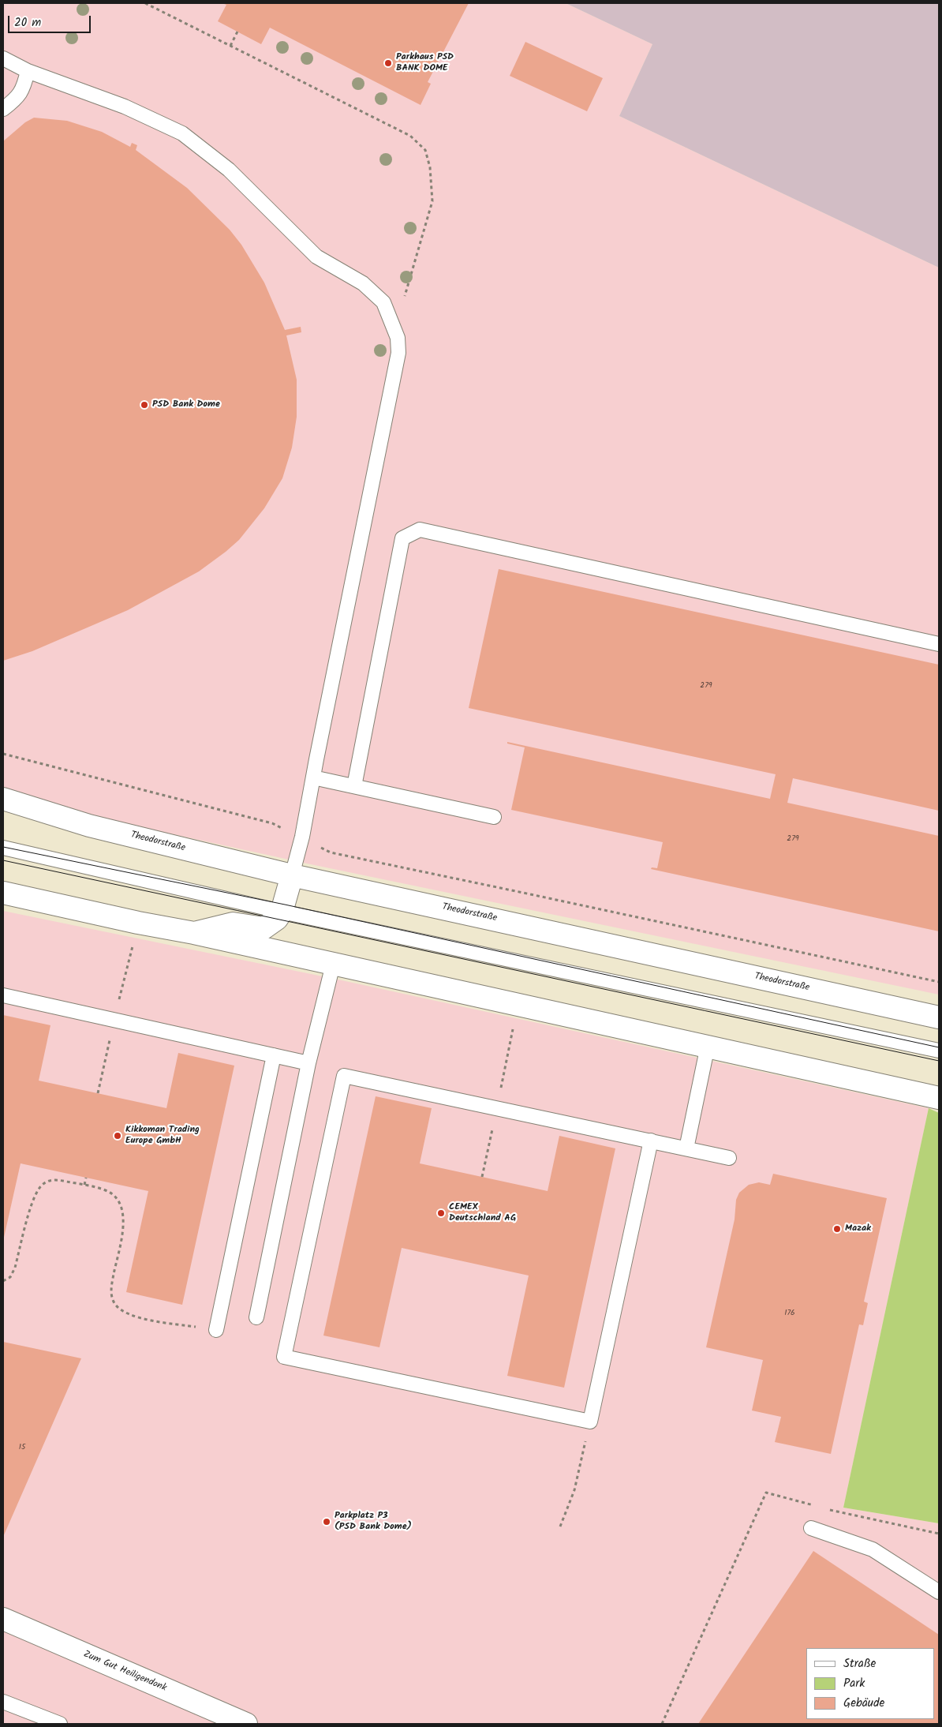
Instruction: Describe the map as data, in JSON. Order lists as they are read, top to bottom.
{
  "streets": {
    "main road": ["Theodorstraße", "Zum Gut Heiligendonk"]
  },
  "places": [
    "Parkhaus PSD BANK DOME",
    "PSD Bank Dome",
    "Kikkoman Trading Europe GmbH",
    "CEMEX Deutschland AG",
    "Mazak",
    "Parkplatz P3 (PSD Bank Dome)"
  ],
  "house_numbers": [
    "279",
    "279",
    "176",
    "15"
  ],
  "legend": ["Straße", "Park", "Gebäude"],
  "scale_bar": "20 m"
}
